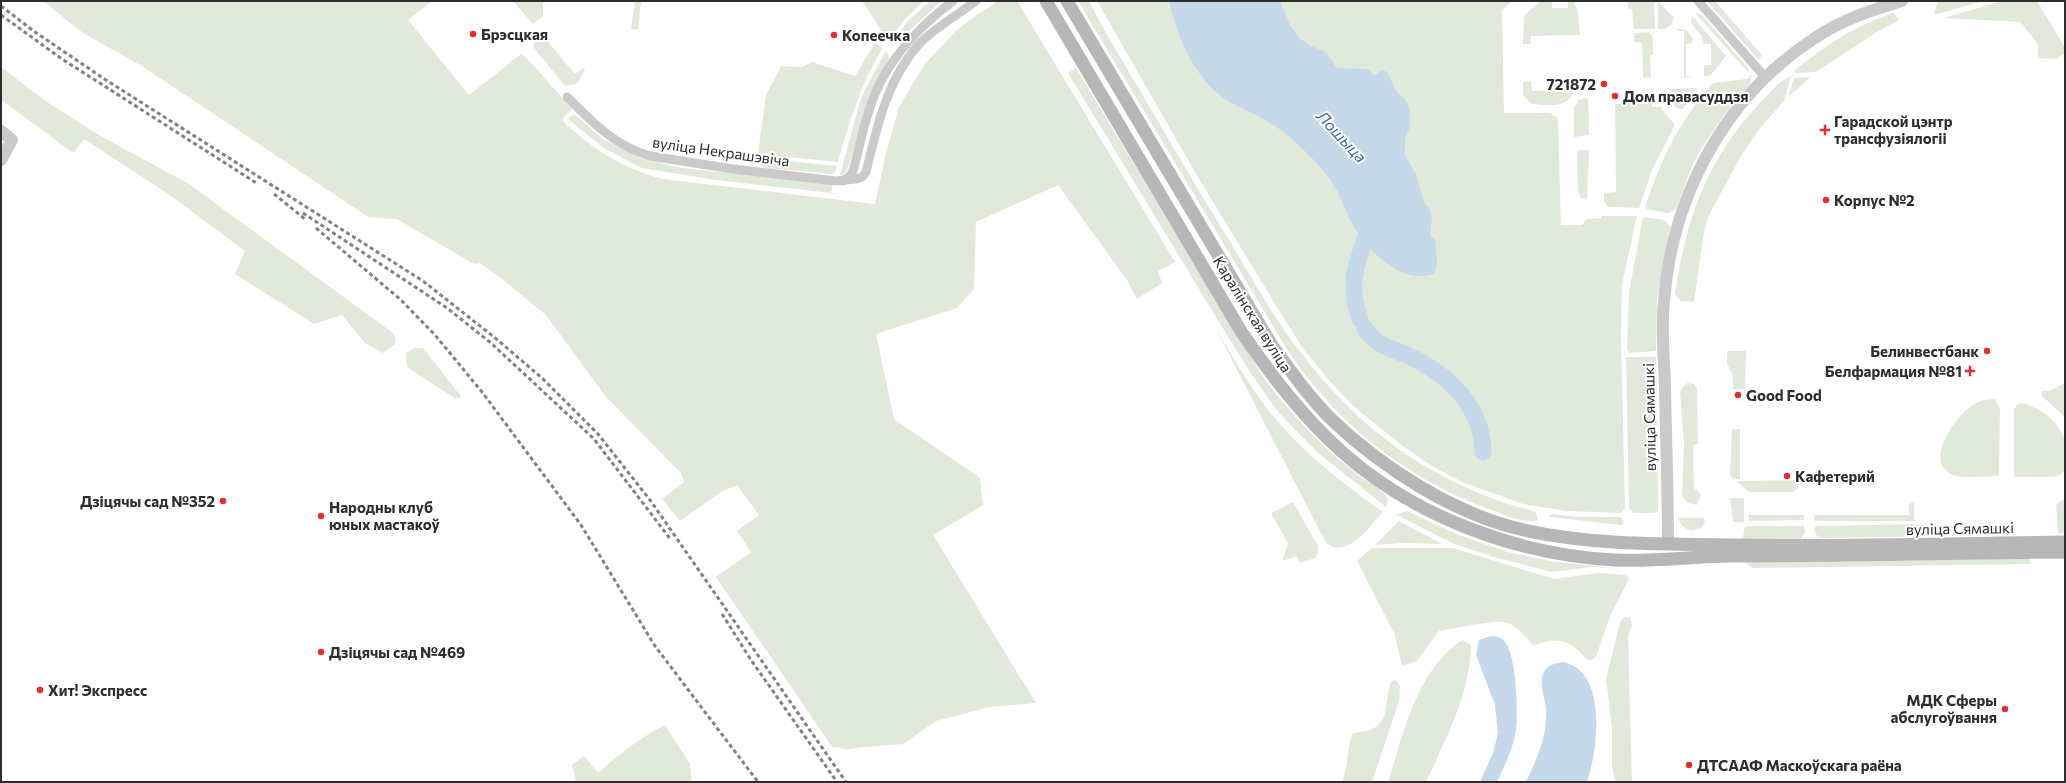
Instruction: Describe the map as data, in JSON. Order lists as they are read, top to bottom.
{
  "streets": {
    "main road": ["Каралінская вуліца", "вуліца Сямашкі"],
    "street": ["вуліца Некрашэвіча"]
  },
  "crossings": [
    ["Каралінская вуліца", "вуліца Сямашкі"]
  ],
  "water": ["Лошыца"],
  "places": {
    "other": [
      "Брэсцкая",
      "Копеечка",
      "721872",
      "Дом правасуддзя",
      "Корпус №2",
      "Белинвестбанк",
      "Good Food",
      "Кафетерий",
      "Дзіцячы сад №352",
      "Народны клуб юных мастакоў",
      "Дзіцячы сад №469",
      "Хит! Экспресс",
      "МДК Сферы абслугоўвання",
      "ДТСААФ Маскоўскага раёна"
    ],
    "health": ["Гарадской цэнтр трансфузіялогіі", "Белфармация №81"]
  }
}
